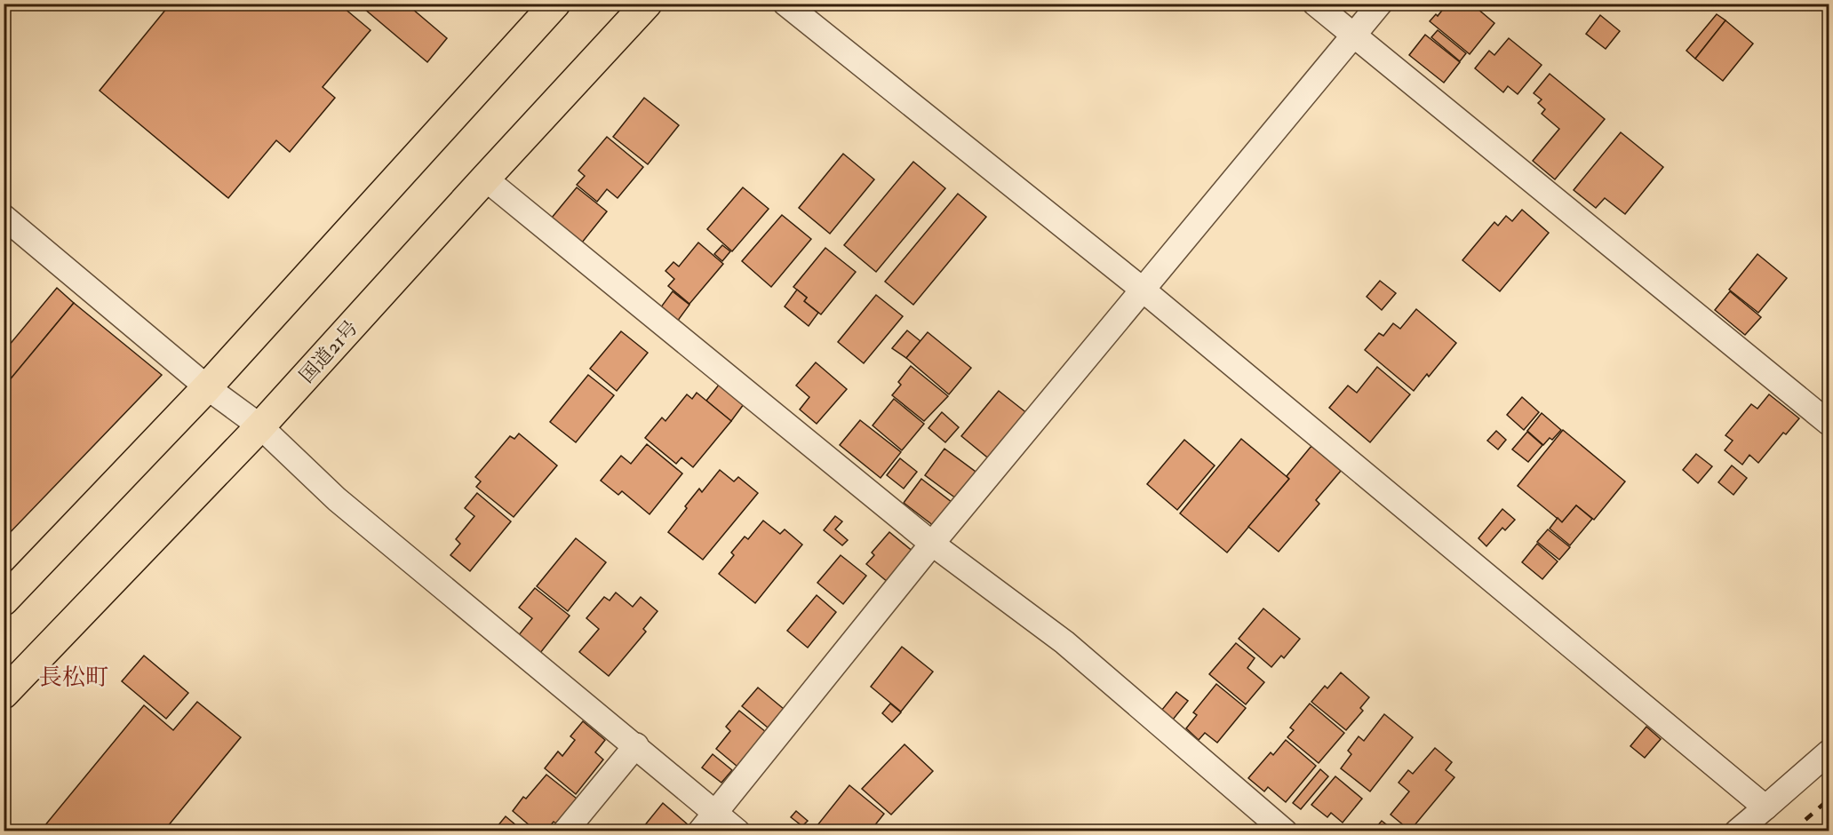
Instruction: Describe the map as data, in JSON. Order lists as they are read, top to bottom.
{
  "streets": {
    "highway": ["国道21号"]
  },
  "districts": ["長松町"]
}
